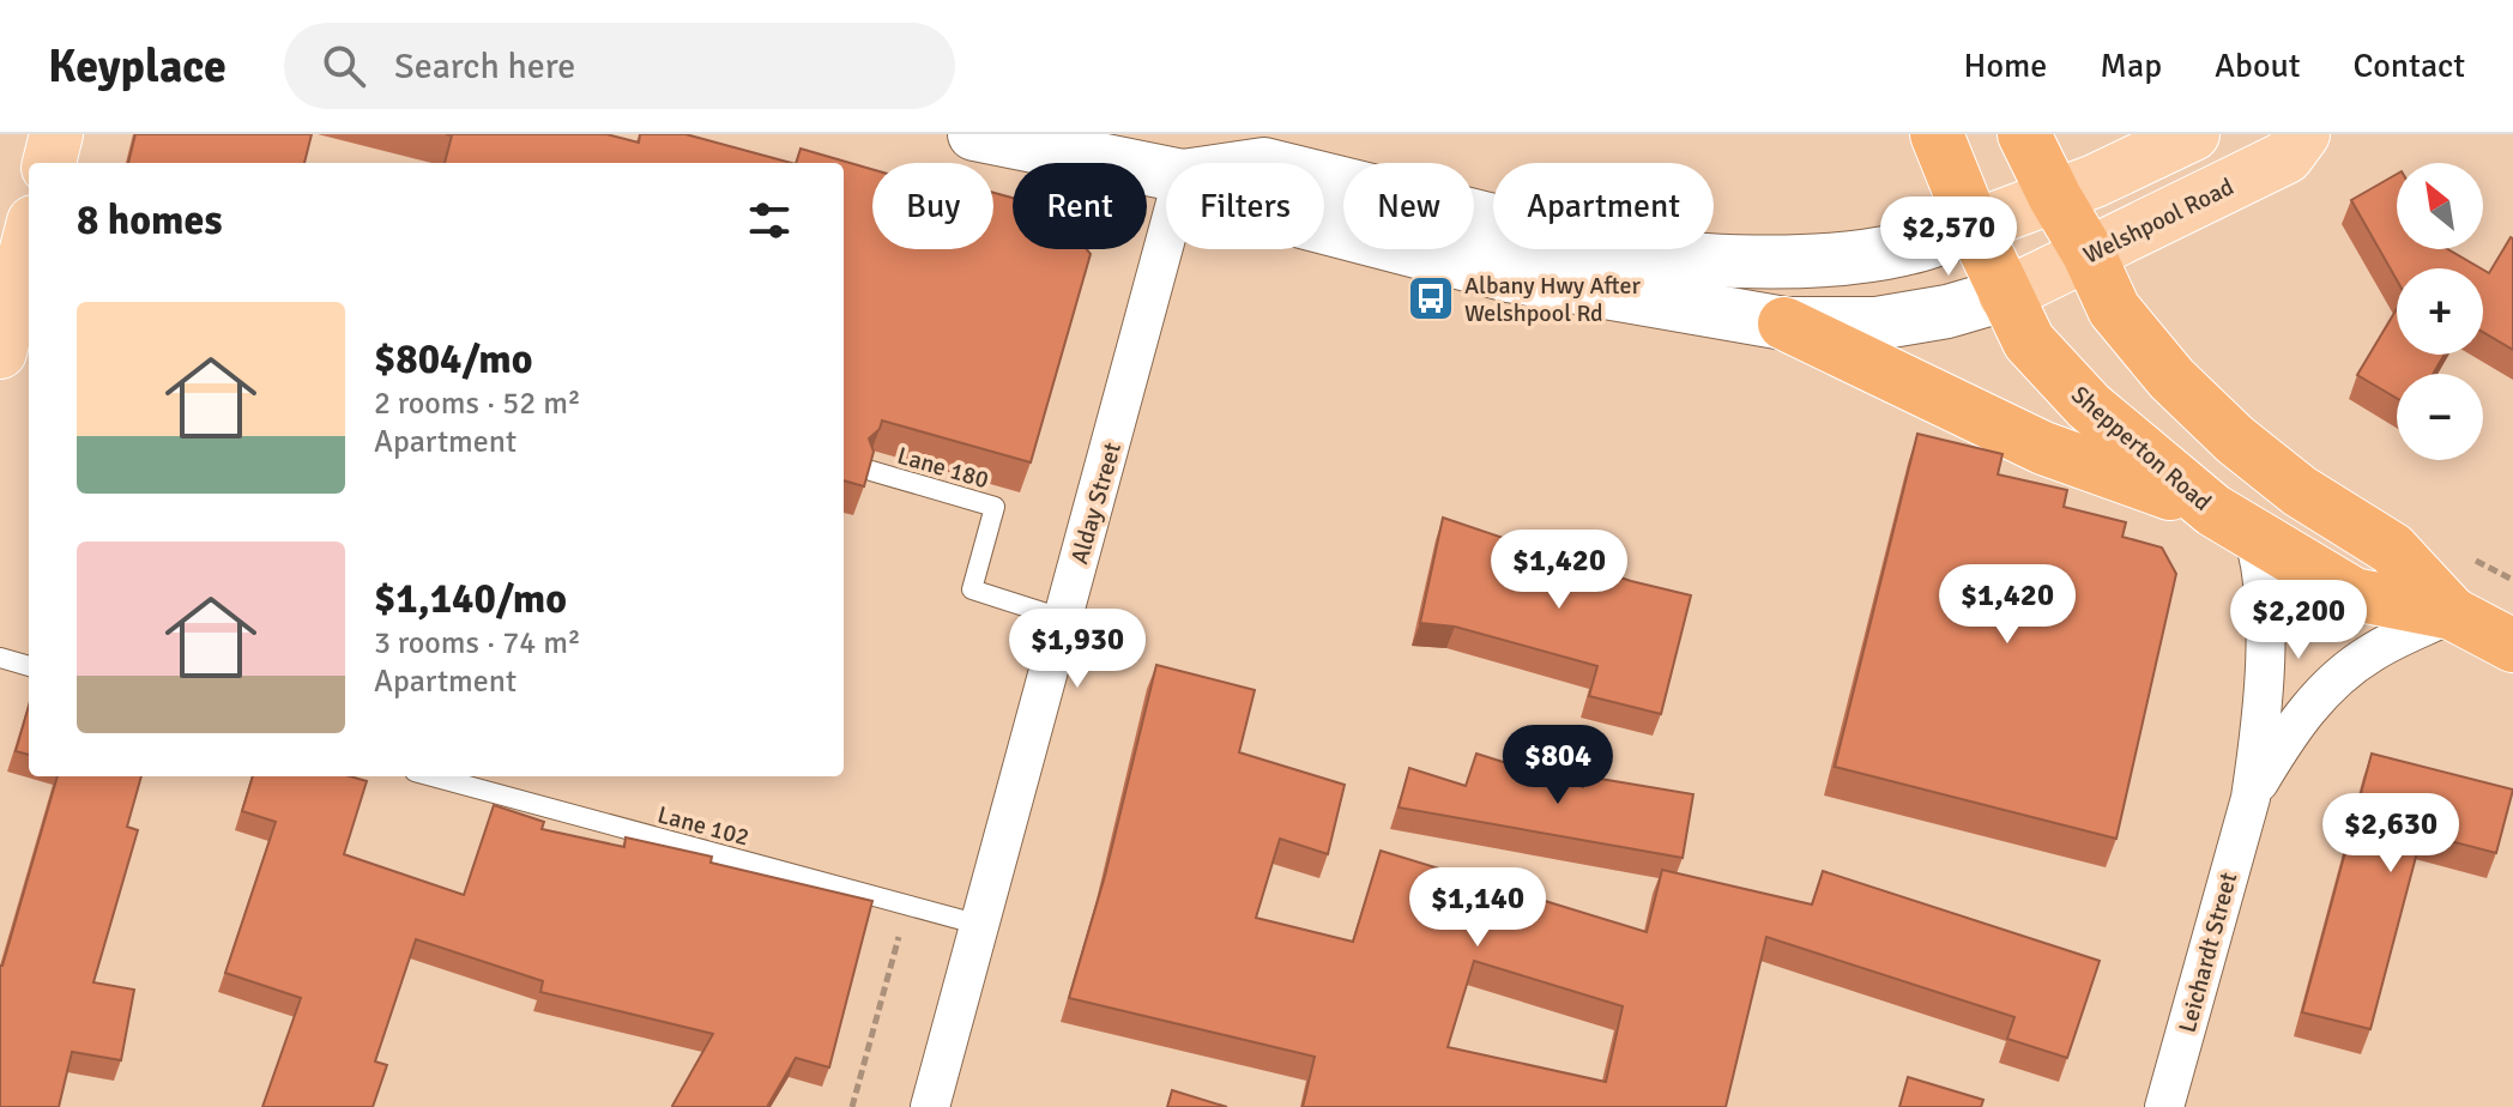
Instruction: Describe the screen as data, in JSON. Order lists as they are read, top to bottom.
{
  "streets": {
    "highway": ["Shepperton Road"],
    "main road": ["Welshpool Road"],
    "street": ["Alday Street", "Leichardt Street"],
    "lane": ["Lane 180", "Lane 102"]
  },
  "crossings": [
    ["Welshpool Road", "Shepperton Road"],
    ["Shepperton Road", "Leichardt Street"],
    ["Lane 180", "Alday Street"],
    ["Alday Street", "Lane 102"]
  ],
  "places": {
    "bus stop": ["Albany Hwy After Welshpool Rd"]
  },
  "north": "top left",
  "page": {
    "header": "Keyplace",
    "search": "Search here",
    "nav": [
      "Home",
      "Map",
      "About",
      "Contact"
    ],
    "map_buttons": ["+", "−"],
    "chip": [
      "Buy",
      "Rent",
      "Filters",
      "New",
      "Apartment"
    ],
    "heading": "8 homes",
    "price": [
      "$2,570",
      "$1,420",
      "$1,420",
      "$2,200",
      "$1,930",
      "$804",
      "$2,630",
      "$1,140"
    ],
    "list": [
      {
        "name": "$804/mo",
        "note": "2 rooms · 52 m² · Apartment"
      },
      {
        "name": "$1,140/mo",
        "note": "3 rooms · 74 m² · Apartment"
      }
    ]
  }
}
